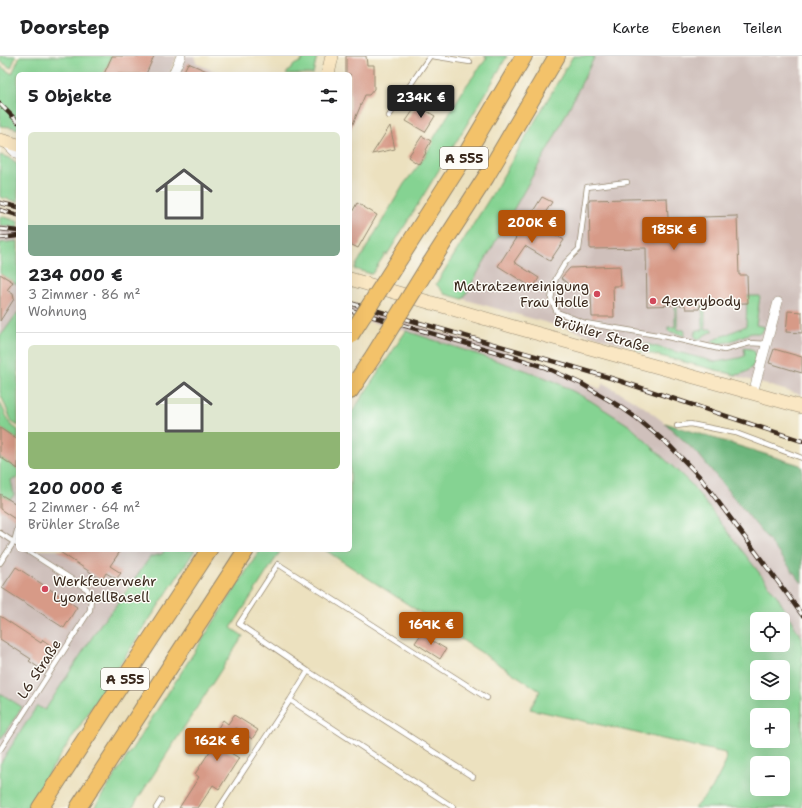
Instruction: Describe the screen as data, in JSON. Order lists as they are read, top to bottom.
{
  "streets": {
    "highway": ["A 555"],
    "main road": ["Brühler Straße"],
    "lane": ["L6 Straße"]
  },
  "places": ["Matratzenreinigung Frau Holle", "4everybody", "Werkfeuerwehr LyondellBasell"],
  "page": {
    "header": "Doorstep",
    "nav": ["Karte", "Ebenen", "Teilen"],
    "heading": "5 Objekte",
    "price": [
      "234K €",
      "200K €",
      "185K €",
      "169K €",
      "162K €"
    ],
    "list": [
      {
        "name": "234 000 €",
        "note": "3 Zimmer · 86 m² · Wohnung"
      },
      {
        "name": "200 000 €",
        "note": "2 Zimmer · 64 m² · Brühler Straße"
      }
    ],
    "map_buttons": ["+", "−"]
  }
}
